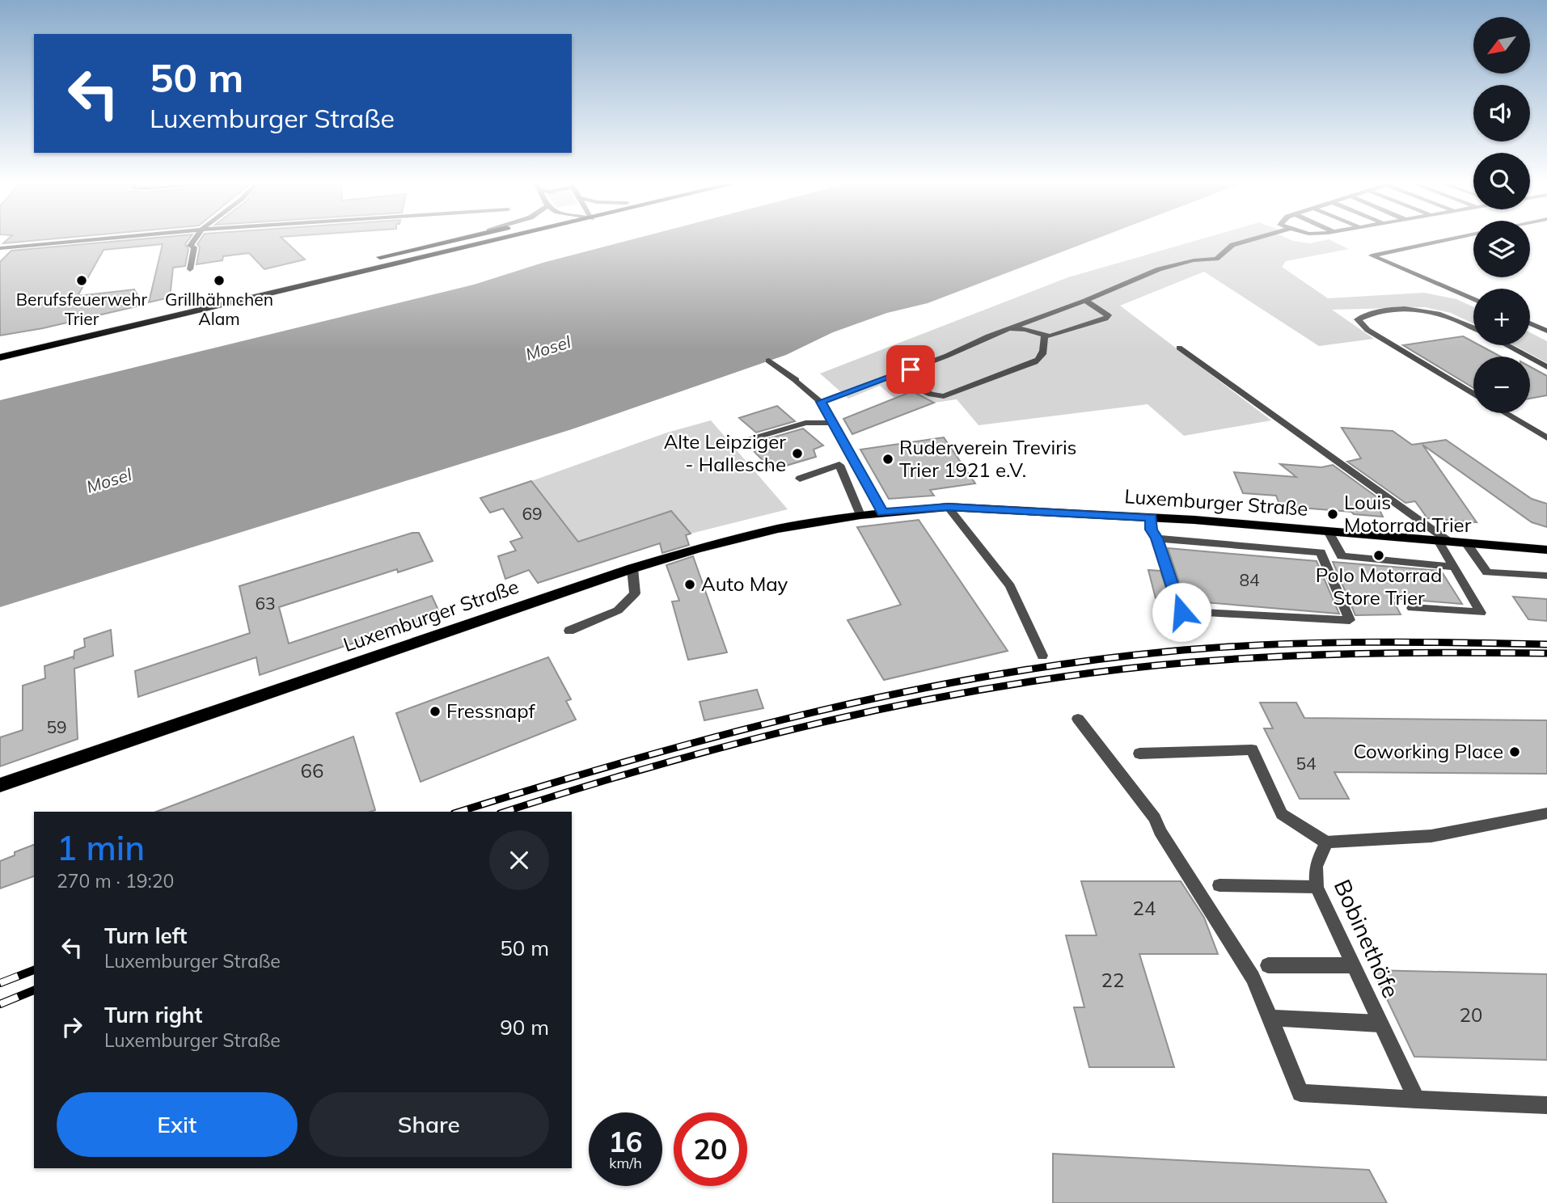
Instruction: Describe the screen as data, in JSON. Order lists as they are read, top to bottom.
{
  "streets": {
    "main road": ["Luxemburger Straße"],
    "street": ["Bobinethöfe"]
  },
  "water": ["Mosel"],
  "places": [
    "Berufsfeuerwehr Trier",
    "Grillhähnchen Alam",
    "Alte Leipziger - Hallesche",
    "Ruderverein Treviris Trier 1921 e.V.",
    "Louis Motorrad Trier",
    "Polo Motorrad Store Trier",
    "Auto May",
    "Fressnapf",
    "Coworking Place"
  ],
  "house_numbers": [
    "69",
    "84",
    "63",
    "59",
    "54",
    "66",
    "24",
    "22",
    "20"
  ],
  "north": "bottom left",
  "page": {
    "map_buttons": ["+", "−"],
    "turn": ["50 m", "Luxemburger Straße"],
    "heading": ["1 min", "270 m · 19:20"],
    "list": [
      {
        "name": "Turn left",
        "note": "Luxemburger Straße",
        "value": "50 m"
      },
      {
        "name": "Turn right",
        "note": "Luxemburger Straße",
        "value": "90 m"
      }
    ],
    "buttons": ["Exit", "Share"],
    "speed": "16 km/h",
    "limit": "20"
  }
}
